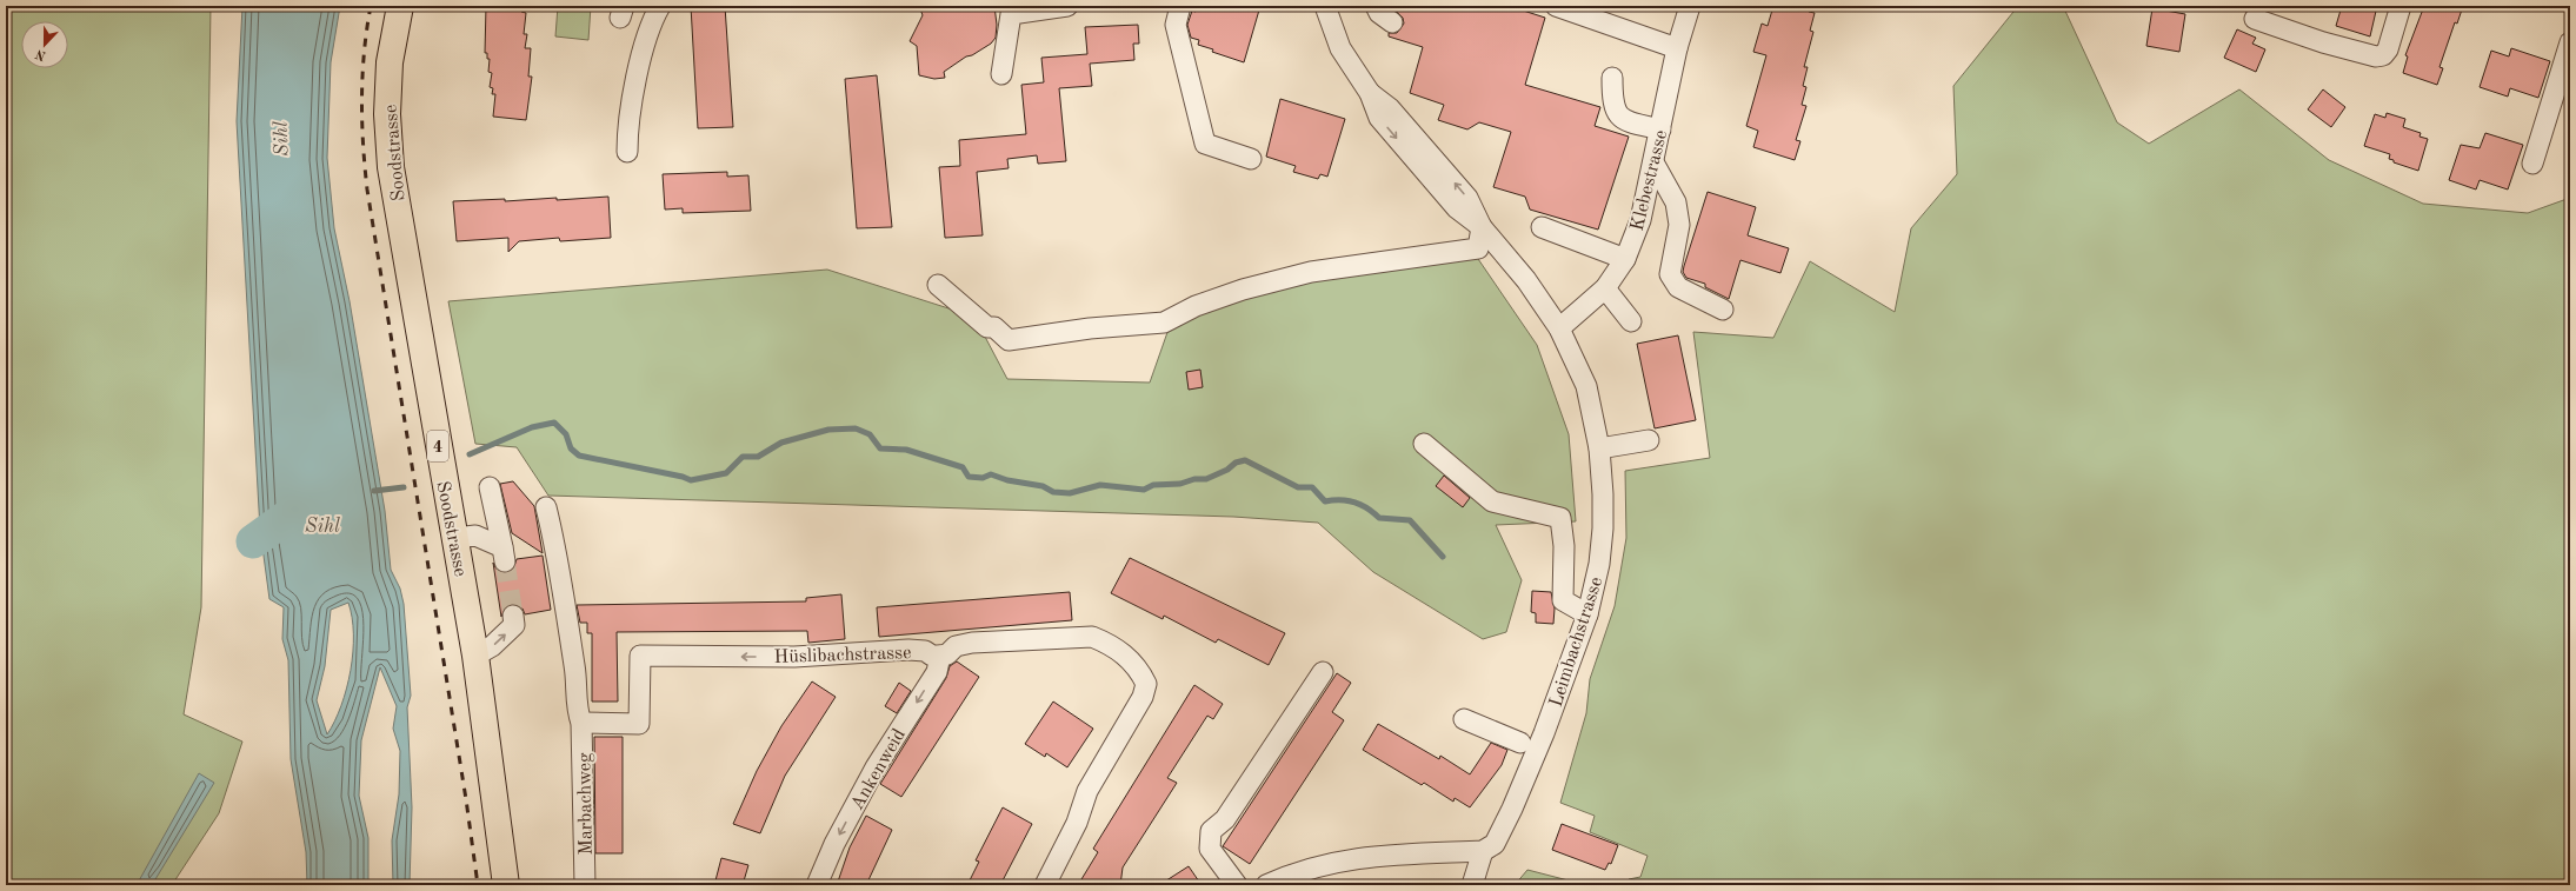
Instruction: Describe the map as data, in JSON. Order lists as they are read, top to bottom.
{
  "streets": {
    "main road": ["Soodstrasse", "4"],
    "street": [
      "Klebestrasse",
      "Leimbachstrasse",
      "Hüslibachstrasse",
      "Ankenweid",
      "Marbachweg"
    ]
  },
  "crossings": [
    ["Klebestrasse", "Leimbachstrasse"],
    ["Hüslibachstrasse", "Ankenweid"],
    ["Hüslibachstrasse", "Marbachweg"]
  ],
  "one_way": ["Hüslibachstrasse", "Ankenweid"],
  "water": ["Sihl"],
  "north": "bottom"
}
